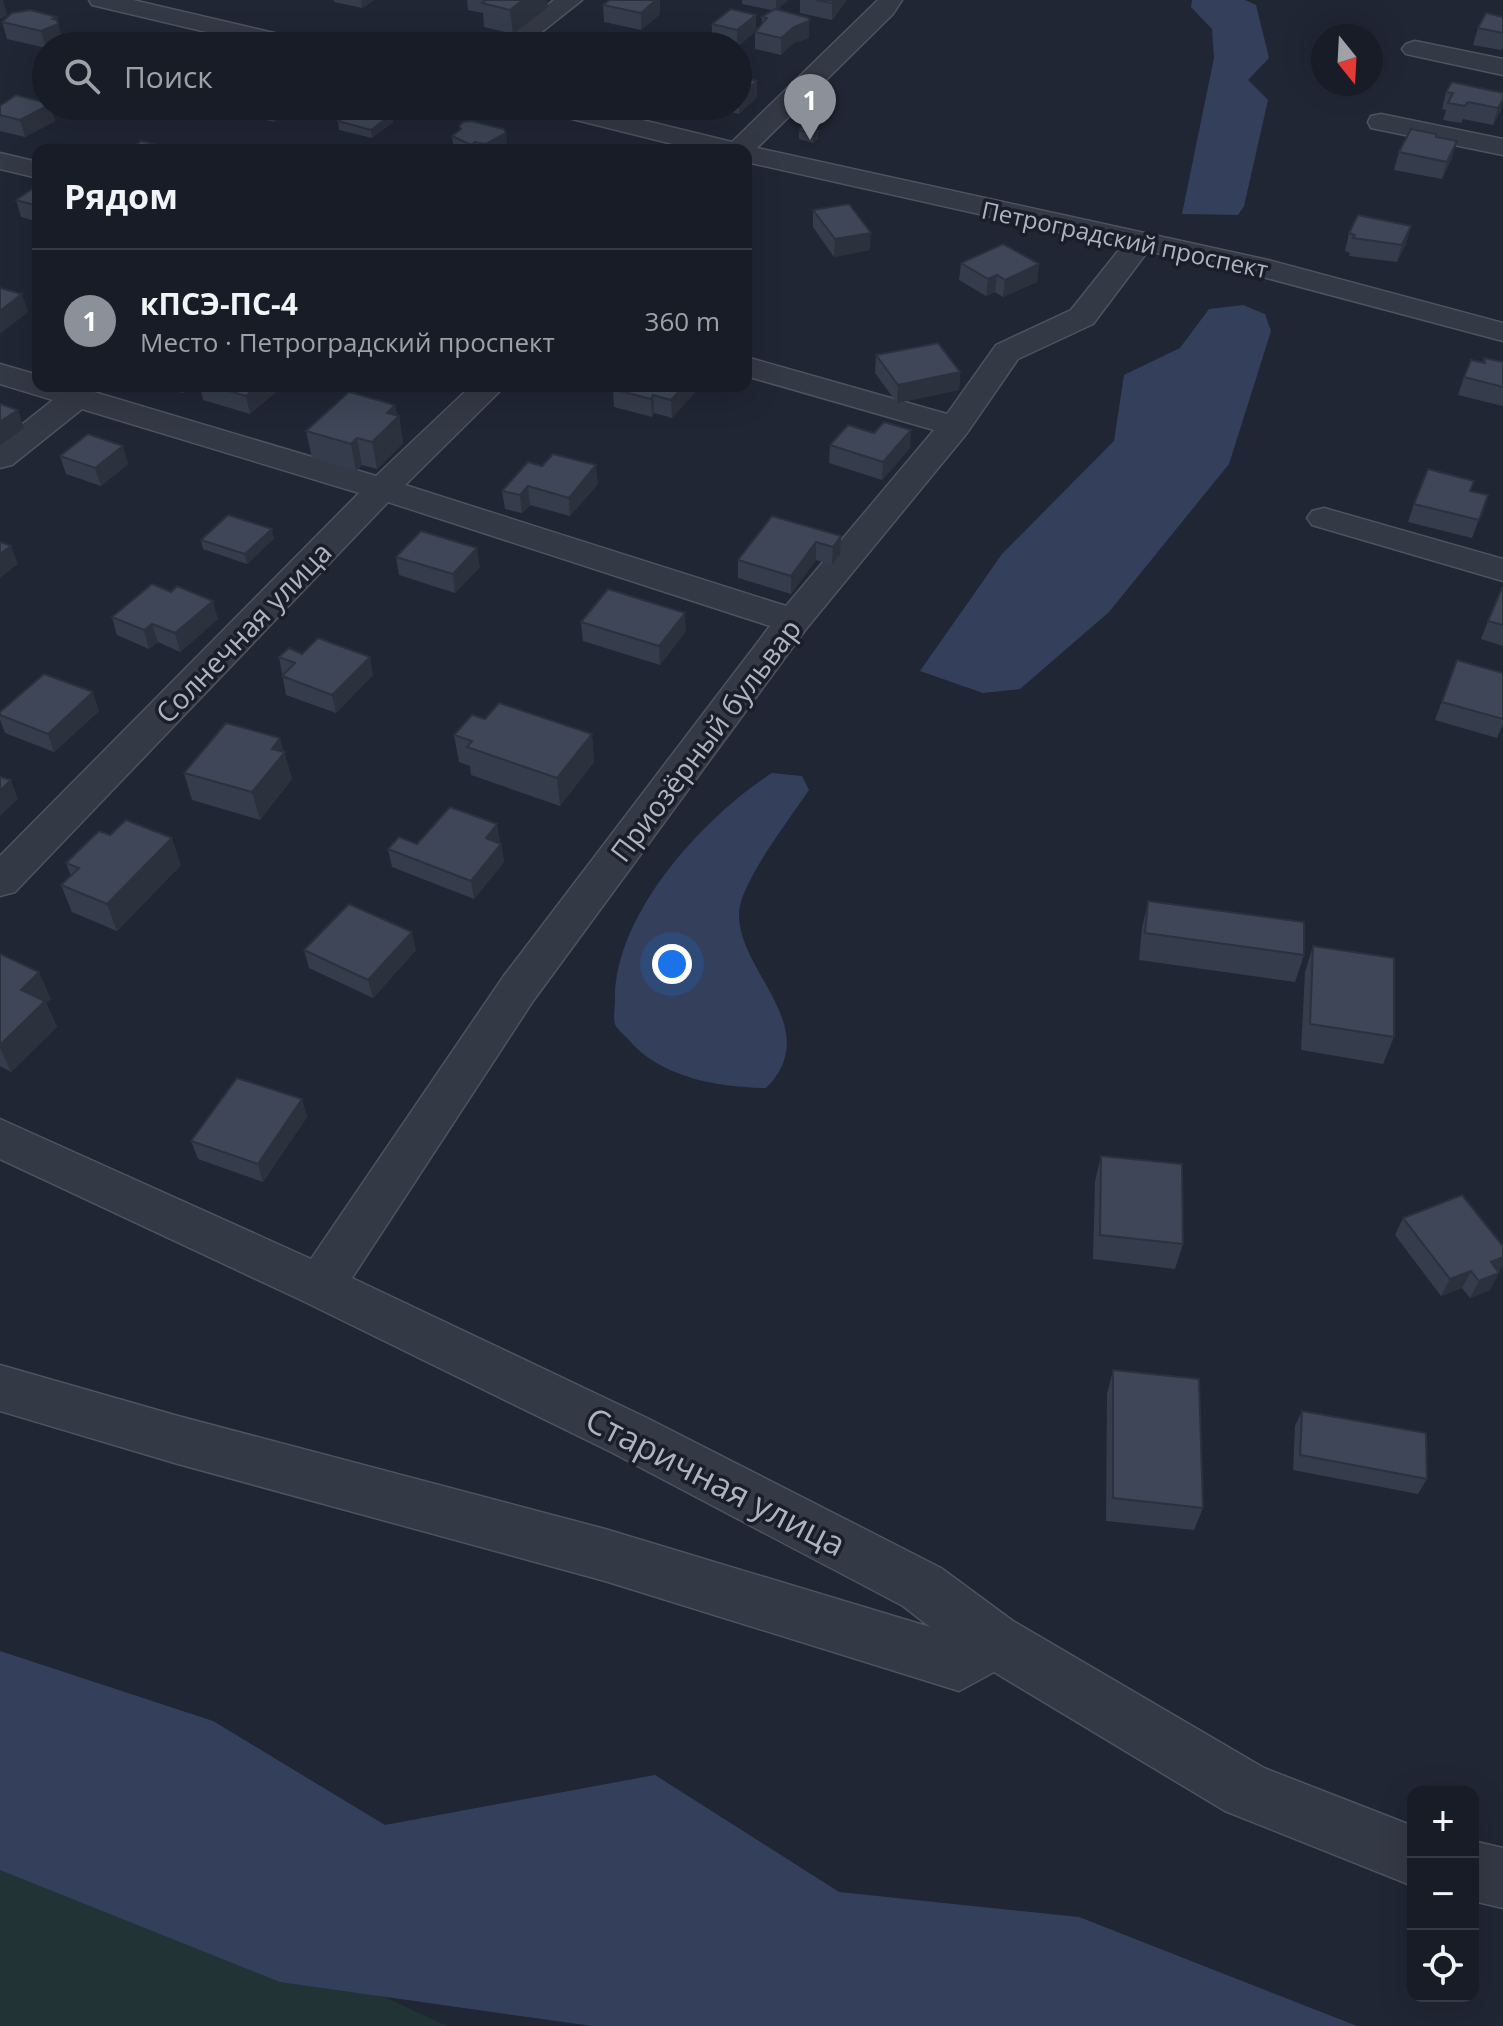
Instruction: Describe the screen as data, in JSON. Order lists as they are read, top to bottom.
{
  "streets": {
    "street": [
      "Петроградский проспект",
      "Солнечная улица",
      "Приозёрный бульвар",
      "Старичная улица"
    ]
  },
  "crossings": [
    ["Петроградский проспект", "Приозёрный бульвар"],
    ["Приозёрный бульвар", "Старичная улица"]
  ],
  "north": "bottom",
  "page": {
    "search": "Поиск",
    "pins": "1",
    "heading": "Рядом",
    "list": [
      {
        "mark": "1",
        "name": "кПСЭ-ПС-4",
        "note": "Место · Петроградский проспект",
        "value": "360 m"
      }
    ],
    "map_buttons": ["+", "−"]
  }
}
